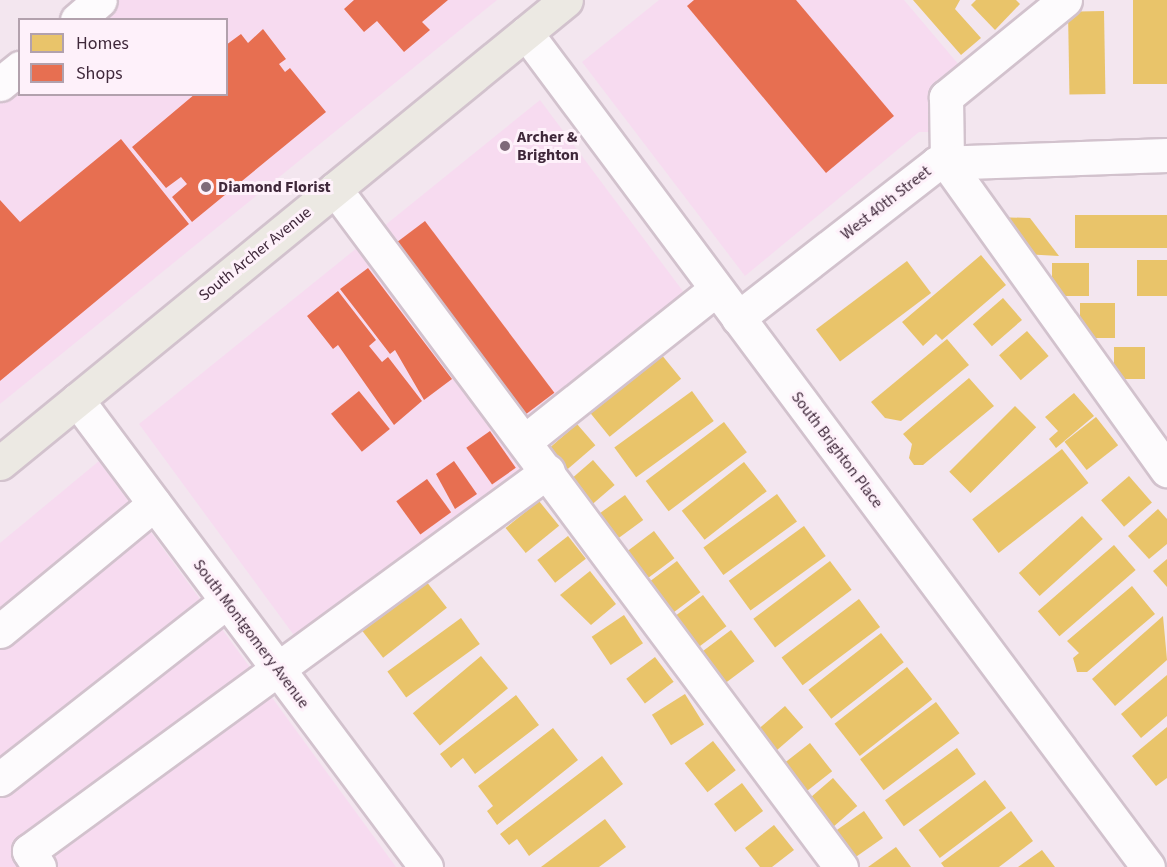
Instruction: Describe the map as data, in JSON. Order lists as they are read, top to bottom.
{
  "streets": {
    "main road": ["South Archer Avenue"],
    "street": ["West 40th Street", "South Brighton Place", "South Montgomery Avenue"]
  },
  "crossings": [
    ["West 40th Street", "South Brighton Place"],
    ["South Archer Avenue", "South Brighton Place"],
    ["South Archer Avenue", "South Montgomery Avenue"]
  ],
  "places": ["Archer & Brighton", "Diamond Florist"],
  "legend": ["Homes", "Shops"]
}
